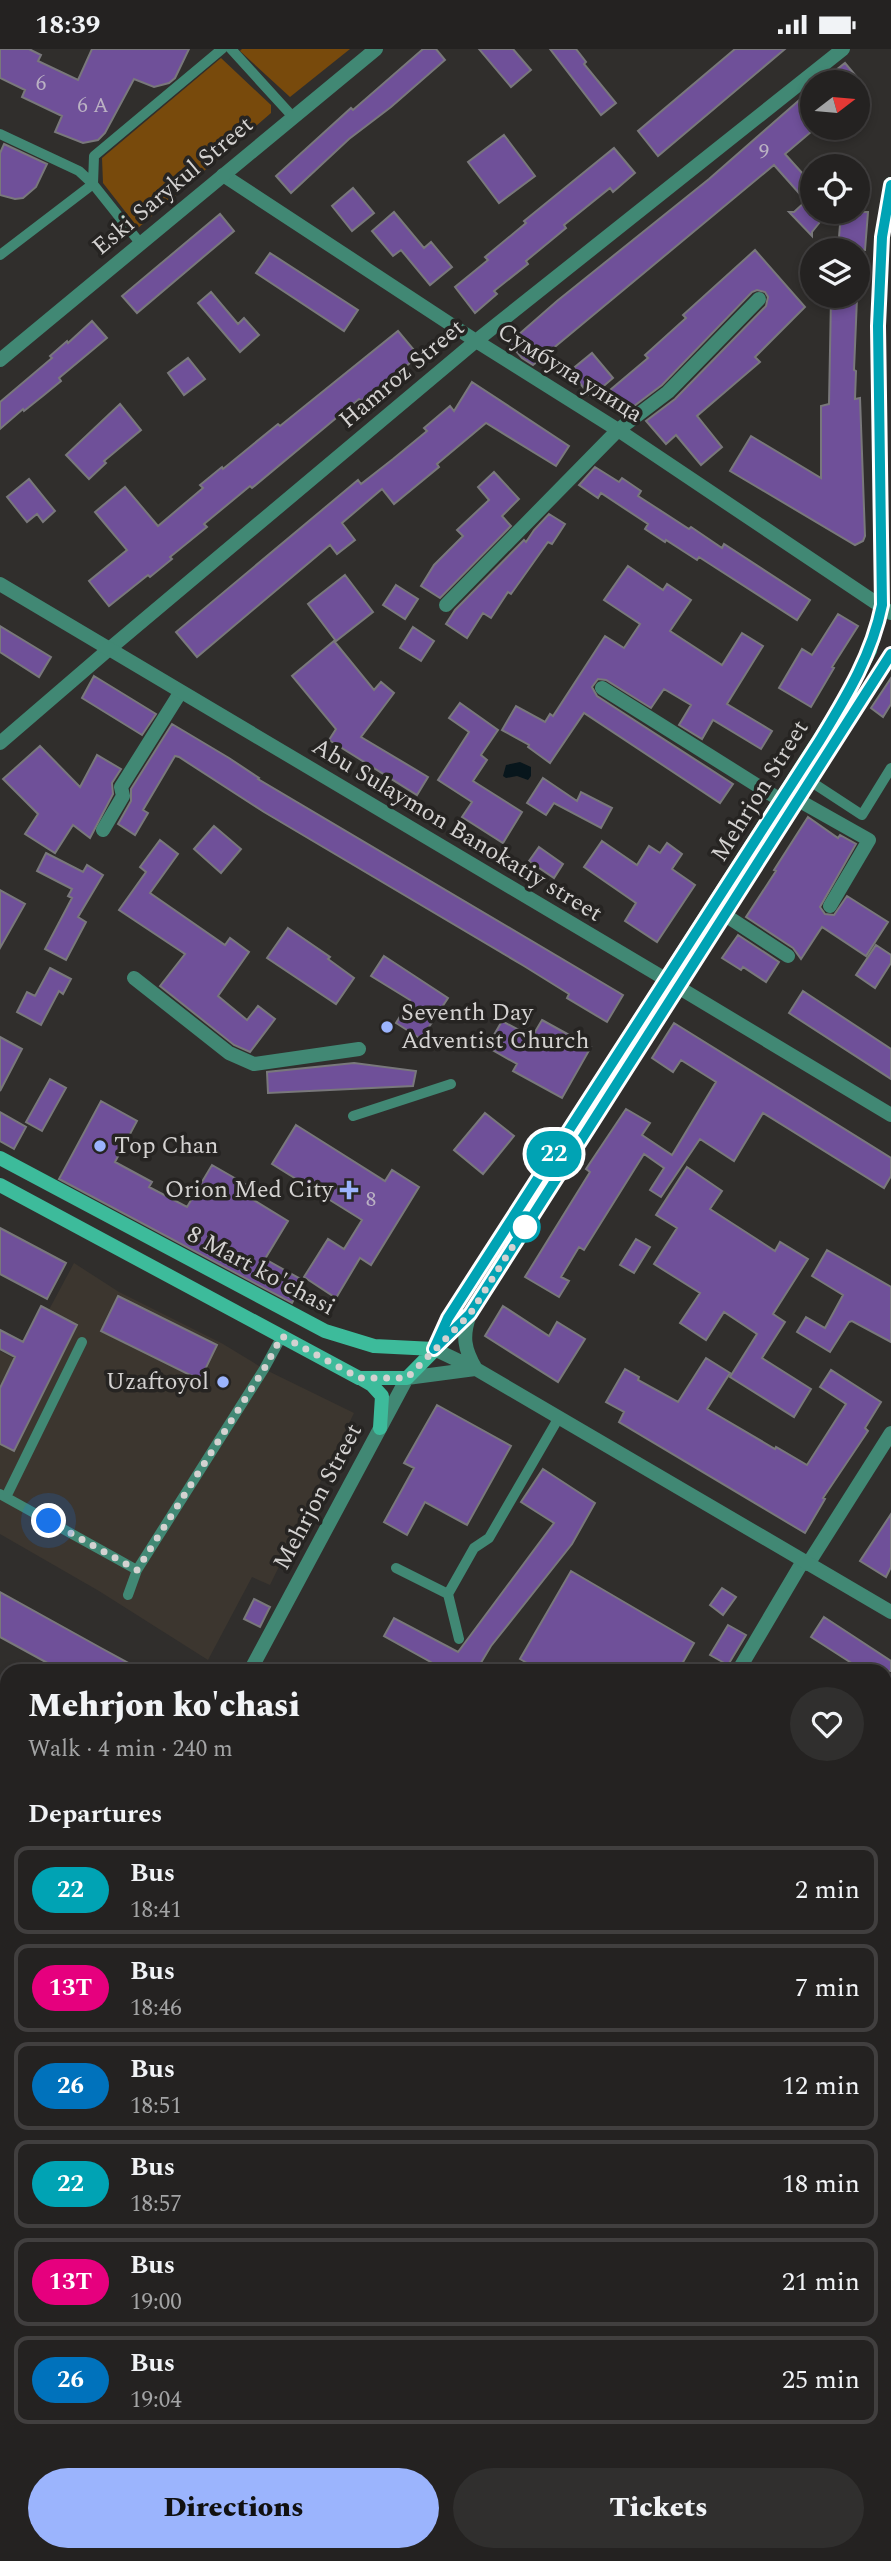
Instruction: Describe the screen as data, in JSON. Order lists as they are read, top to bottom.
{
  "streets": {
    "main road": ["Mehrjon Street", "8 Mart ko'chasi"],
    "street": [
      "Eski Sarykul Street",
      "Сумбула улица",
      "Hamroz Street",
      "Abu Sulaymon Banokatiy street"
    ]
  },
  "crossings": [
    ["Eski Sarykul Street", "Сумбула улица"],
    ["Сумбула улица", "Hamroz Street"],
    ["Сумбула улица", "Mehrjon Street"],
    ["Hamroz Street", "Abu Sulaymon Banokatiy street"],
    ["Mehrjon Street", "Abu Sulaymon Banokatiy street"],
    ["Mehrjon Street", "8 Mart ko'chasi"]
  ],
  "places": {
    "other": ["Seventh Day Adventist Church", "Top Chan", "Uzaftoyol"],
    "health": ["Orion Med City"]
  },
  "lines": ["bus line 22"],
  "house_numbers": [
    "6",
    "6 A",
    "9",
    "8"
  ],
  "north": "right",
  "page": {
    "status": "18:39",
    "on_map": "22",
    "heading": [
      ["Mehrjon ko'chasi", "Walk · 4 min · 240 m"],
      "Departures"
    ],
    "list": [
      {
        "mark": "22",
        "name": "Bus",
        "note": "18:41",
        "value": "2 min"
      },
      {
        "mark": "13Т",
        "name": "Bus",
        "note": "18:46",
        "value": "7 min"
      },
      {
        "mark": "26",
        "name": "Bus",
        "note": "18:51",
        "value": "12 min"
      },
      {
        "mark": "22",
        "name": "Bus",
        "note": "18:57",
        "value": "18 min"
      },
      {
        "mark": "13Т",
        "name": "Bus",
        "note": "19:00",
        "value": "21 min"
      },
      {
        "mark": "26",
        "name": "Bus",
        "note": "19:04",
        "value": "25 min"
      }
    ],
    "buttons": ["Directions", "Tickets"]
  }
}
